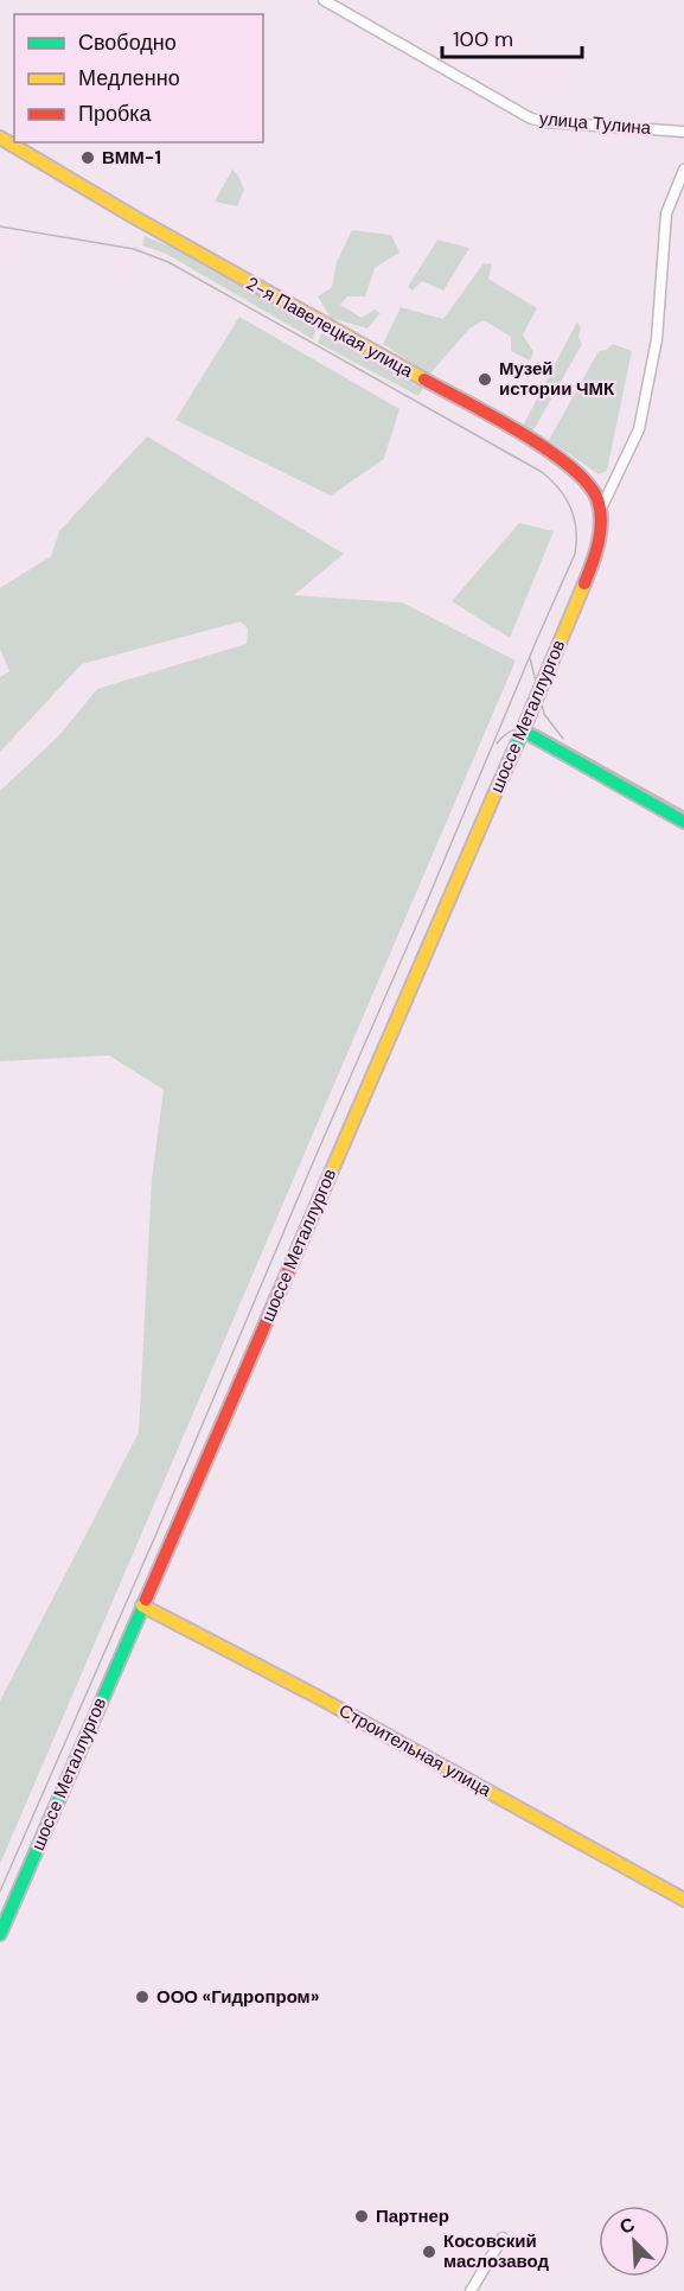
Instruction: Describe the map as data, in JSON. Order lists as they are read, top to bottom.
{
  "streets": {
    "main road": ["2-я Павелецкая улица", "шоссе Металлургов", "Строительная улица"],
    "street": ["улица Тулина"]
  },
  "crossings": [
    ["2-я Павелецкая улица", "шоссе Металлургов"],
    ["шоссе Металлургов", "Строительная улица"]
  ],
  "places": [
    "ВММ-1",
    "Музей истории ЧМК",
    "ООО «Гидропром»",
    "Партнер",
    "Косовский маслозавод"
  ],
  "legend": ["Свободно", "Медленно", "Пробка"],
  "scale_bar": "100 m",
  "north": "top left"
}
